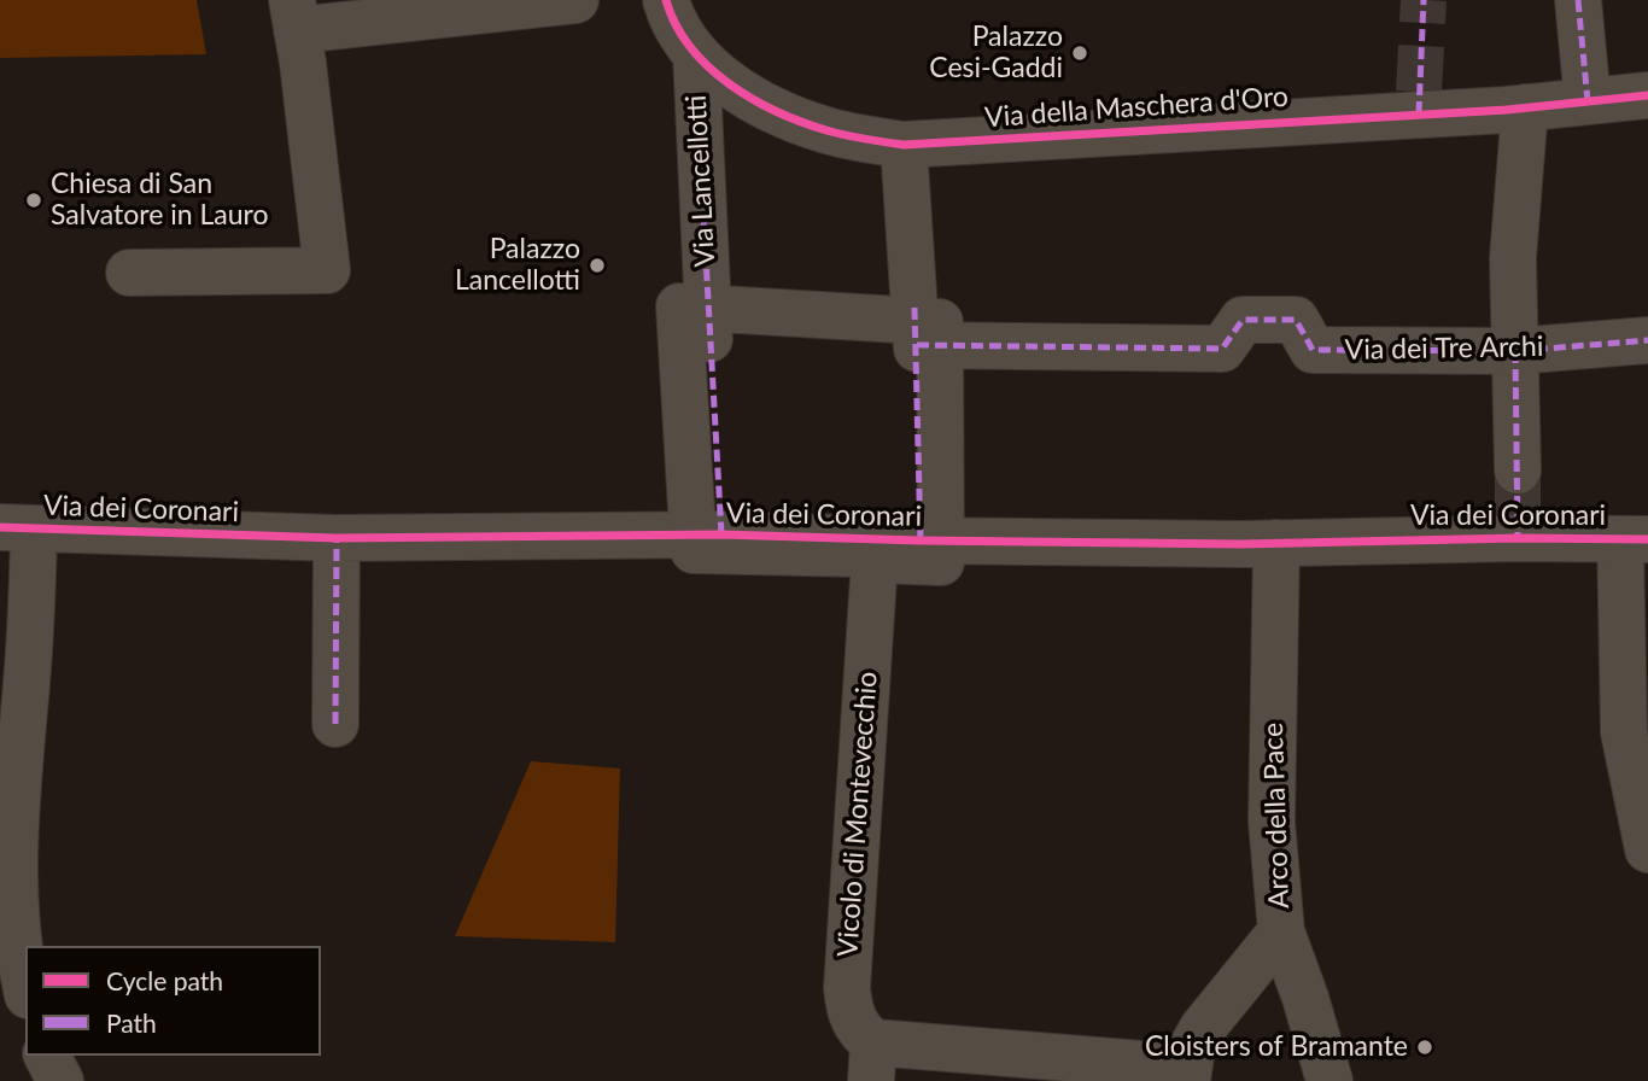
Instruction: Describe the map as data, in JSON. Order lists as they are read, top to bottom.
{
  "streets": {
    "street": [
      "Via della Maschera d'Oro",
      "Via Lancellotti",
      "Via dei Tre Archi",
      "Via dei Coronari",
      "Vicolo di Montevecchio",
      "Arco della Pace"
    ]
  },
  "crossings": [
    ["Via della Maschera d'Oro", "Via Lancellotti"],
    ["Via della Maschera d'Oro", "Vicolo di Montevecchio"],
    ["Via dei Tre Archi", "Vicolo di Montevecchio"],
    ["Via dei Coronari", "Vicolo di Montevecchio"],
    ["Via dei Coronari", "Arco della Pace"]
  ],
  "places": [
    "Palazzo Cesi-Gaddi",
    "Chiesa di San Salvatore in Lauro",
    "Palazzo Lancellotti",
    "Cloisters of Bramante"
  ],
  "legend": ["Cycle path", "Path"]
}
